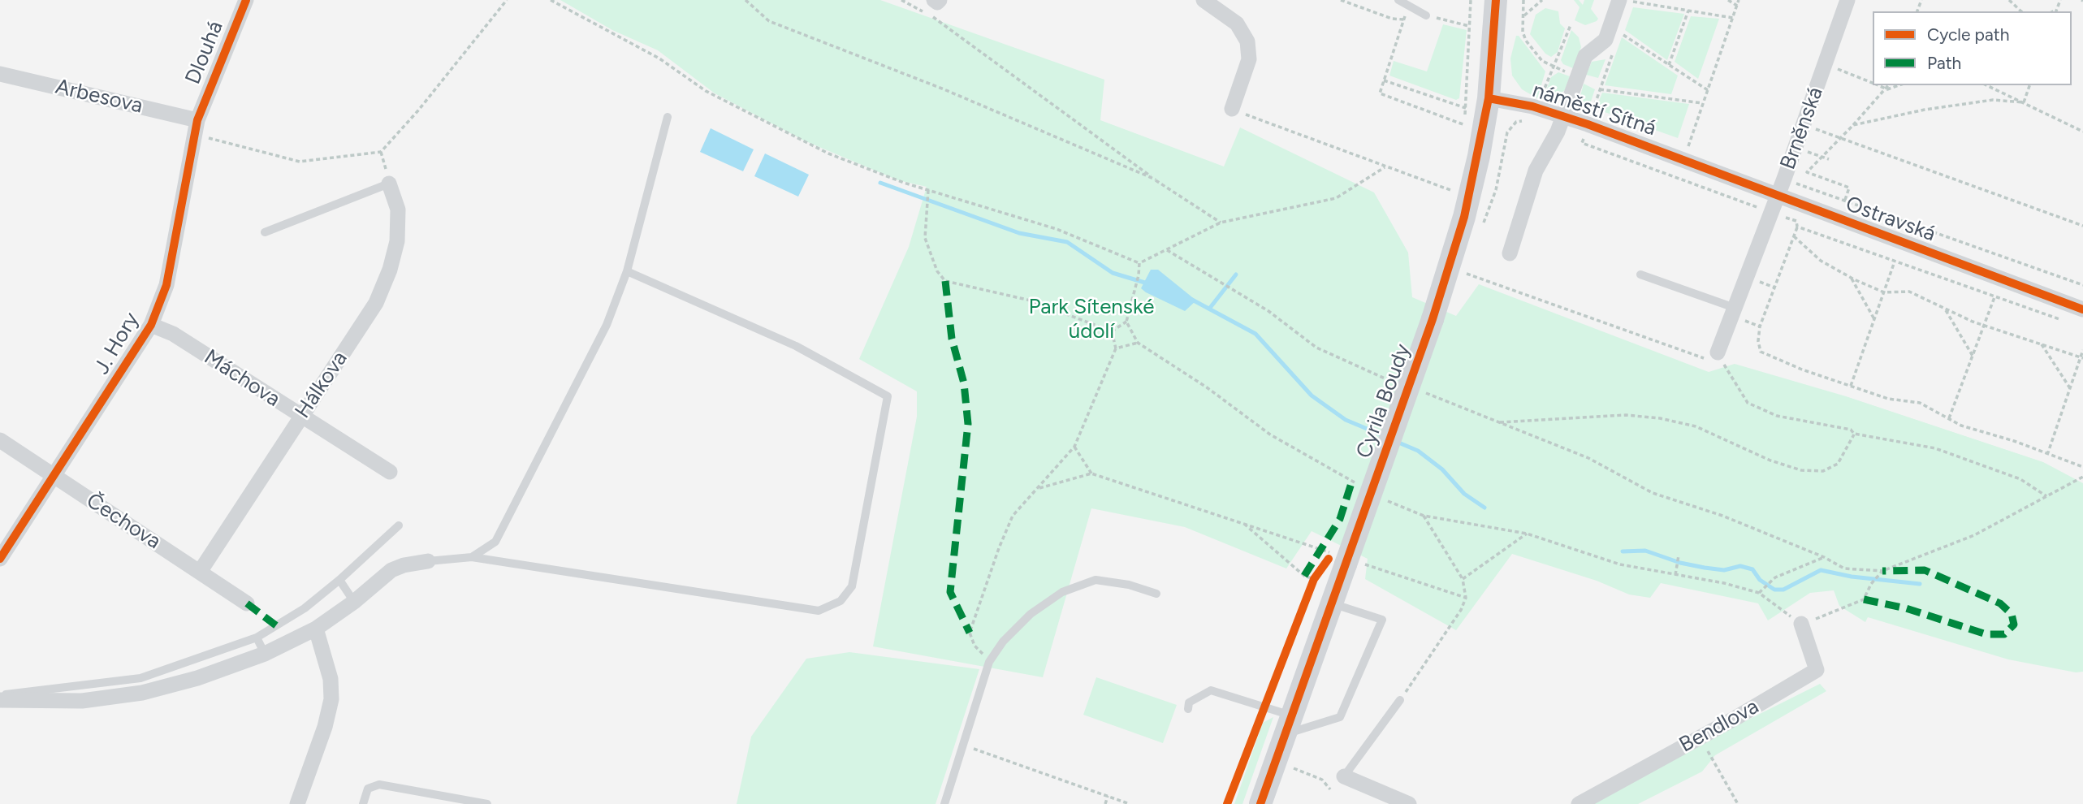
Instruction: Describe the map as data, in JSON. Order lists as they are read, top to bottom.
{
  "streets": {
    "street": [
      "Dlouhá",
      "Arbesova",
      "náměstí Sítná",
      "Brněnská",
      "Ostravská",
      "J. Hory",
      "Máchova",
      "Hálkova",
      "Cyrila Boudy",
      "Čechova",
      "Bendlova"
    ]
  },
  "crossings": [
    ["Dlouhá", "Arbesova"],
    ["Dlouhá", "J. Hory"],
    ["Arbesova", "J. Hory"],
    ["náměstí Sítná", "Ostravská"],
    ["náměstí Sítná", "Cyrila Boudy"],
    ["Brněnská", "Ostravská"],
    ["J. Hory", "Máchova"],
    ["J. Hory", "Čechova"],
    ["Máchova", "Hálkova"],
    ["Hálkova", "Čechova"]
  ],
  "parks": ["Park Sítenské údolí"],
  "legend": ["Cycle path", "Path"]
}
